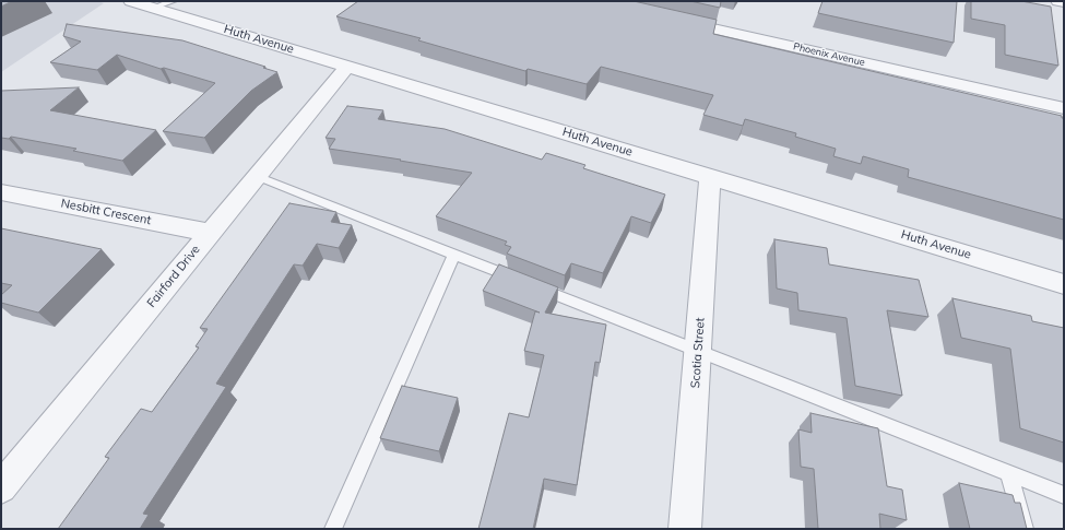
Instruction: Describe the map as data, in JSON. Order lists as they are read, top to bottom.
{
  "streets": {
    "street": [
      "Huth Avenue",
      "Phoenix Avenue",
      "Nesbitt Crescent",
      "Fairford Drive",
      "Scotia Street"
    ]
  },
  "crossings": [
    ["Huth Avenue", "Fairford Drive"],
    ["Huth Avenue", "Scotia Street"],
    ["Nesbitt Crescent", "Fairford Drive"]
  ]
}
